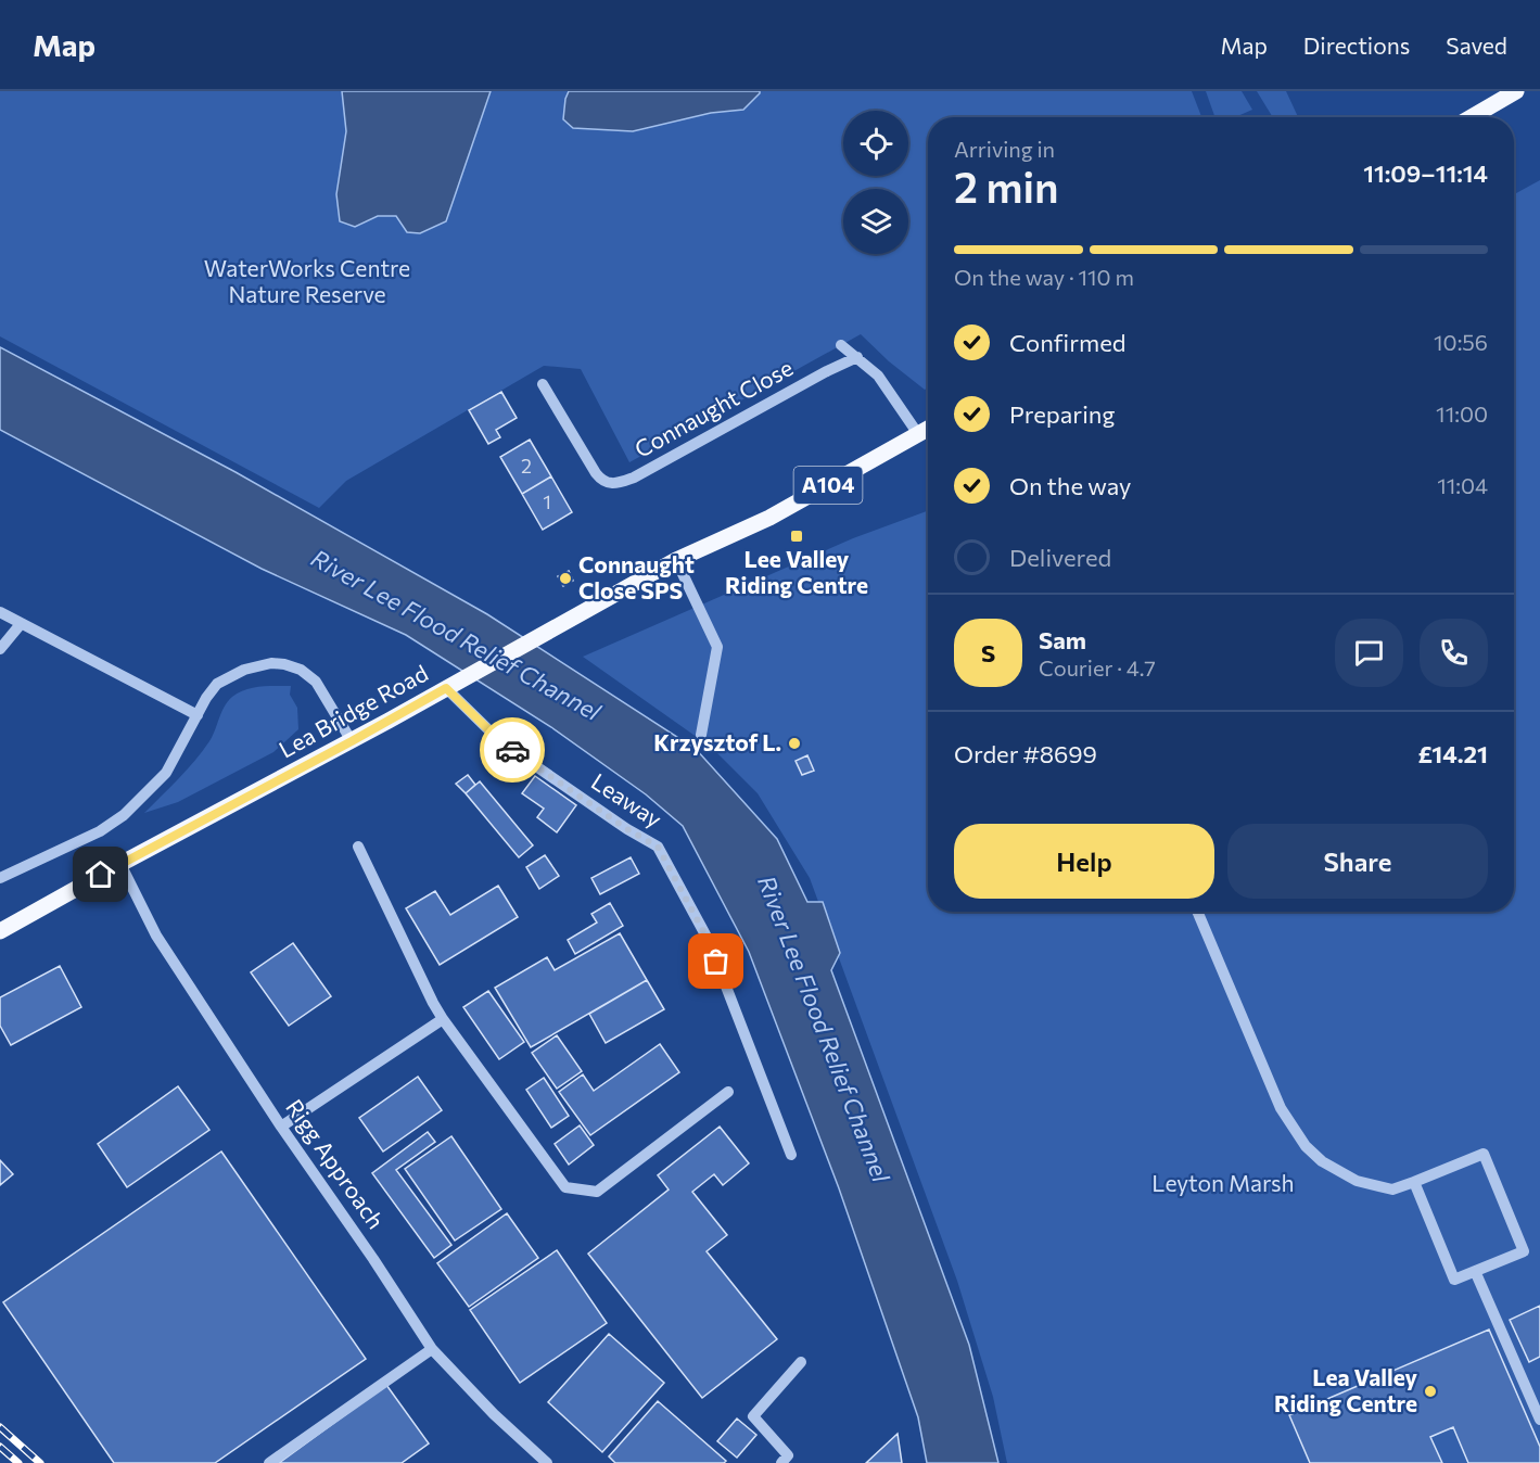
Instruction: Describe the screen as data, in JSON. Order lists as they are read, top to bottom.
{
  "streets": {
    "main road": ["A104", "Lea Bridge Road"],
    "street": ["Connaught Close", "Leaway", "Rigg Approach"]
  },
  "crossings": [
    ["Lea Bridge Road", "Leaway"],
    ["Lea Bridge Road", "Rigg Approach"]
  ],
  "water": ["River Lee Flood Relief Channel"],
  "parks": ["WaterWorks Centre Nature Reserve", "Leyton Marsh"],
  "places": {
    "transit": ["Lee Valley Riding Centre"],
    "other": ["Connaught Close SPS", "Krzysztof L.", "Lea Valley Riding Centre"]
  },
  "house_numbers": ["2", "1"],
  "page": {
    "header": "Map",
    "nav": ["Map", "Directions", "Saved"],
    "heading": ["2 min", "Arriving in", "11:09–11:14"],
    "panel": [
      "Sam",
      "Courier · 4.7",
      "Order #8699",
      "£14.21"
    ],
    "bar": "On the way · 110 m",
    "list": [
      ["Confirmed", "10:56"],
      ["Preparing", "11:00"],
      ["On the way", "11:04"],
      "Delivered"
    ],
    "round": "S",
    "buttons": ["Help", "Share"]
  }
}
